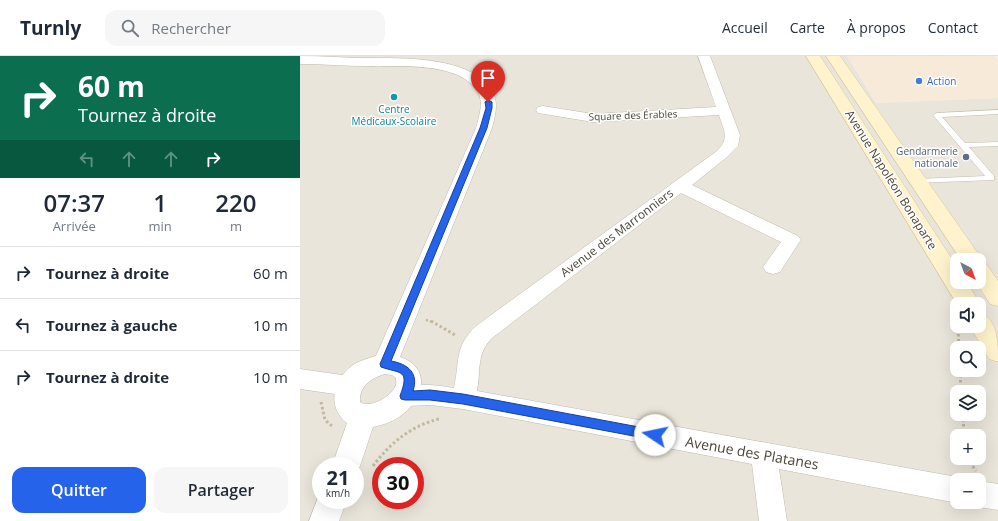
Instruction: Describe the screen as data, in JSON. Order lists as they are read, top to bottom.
{
  "streets": {
    "main road": ["Avenue Napoléon Bonaparte"],
    "street": ["Square des Érables", "Avenue des Marronniers", "Avenue des Platanes"]
  },
  "crossings": [
    ["Square des Érables", "Avenue des Marronniers"],
    ["Avenue des Marronniers", "Avenue des Platanes"]
  ],
  "places": ["Action", "Centre Médicaux-Scolaire", "Gendarmerie nationale"],
  "north": "bottom right",
  "page": {
    "header": "Turnly",
    "search": "Rechercher",
    "nav": [
      "Accueil",
      "Carte",
      "À propos",
      "Contact"
    ],
    "turn": ["60 m", "Tournez à droite"],
    "eta": [
      "07:37",
      "Arrivée",
      "1",
      "min",
      "220",
      "m"
    ],
    "list": [
      {
        "name": "Tournez à droite",
        "value": "60 m"
      },
      {
        "name": "Tournez à gauche",
        "value": "10 m"
      },
      {
        "name": "Tournez à droite",
        "value": "10 m"
      }
    ],
    "map_buttons": ["+", "−"],
    "speed": "21 km/h",
    "limit": "30",
    "buttons": ["Quitter", "Partager"]
  }
}
